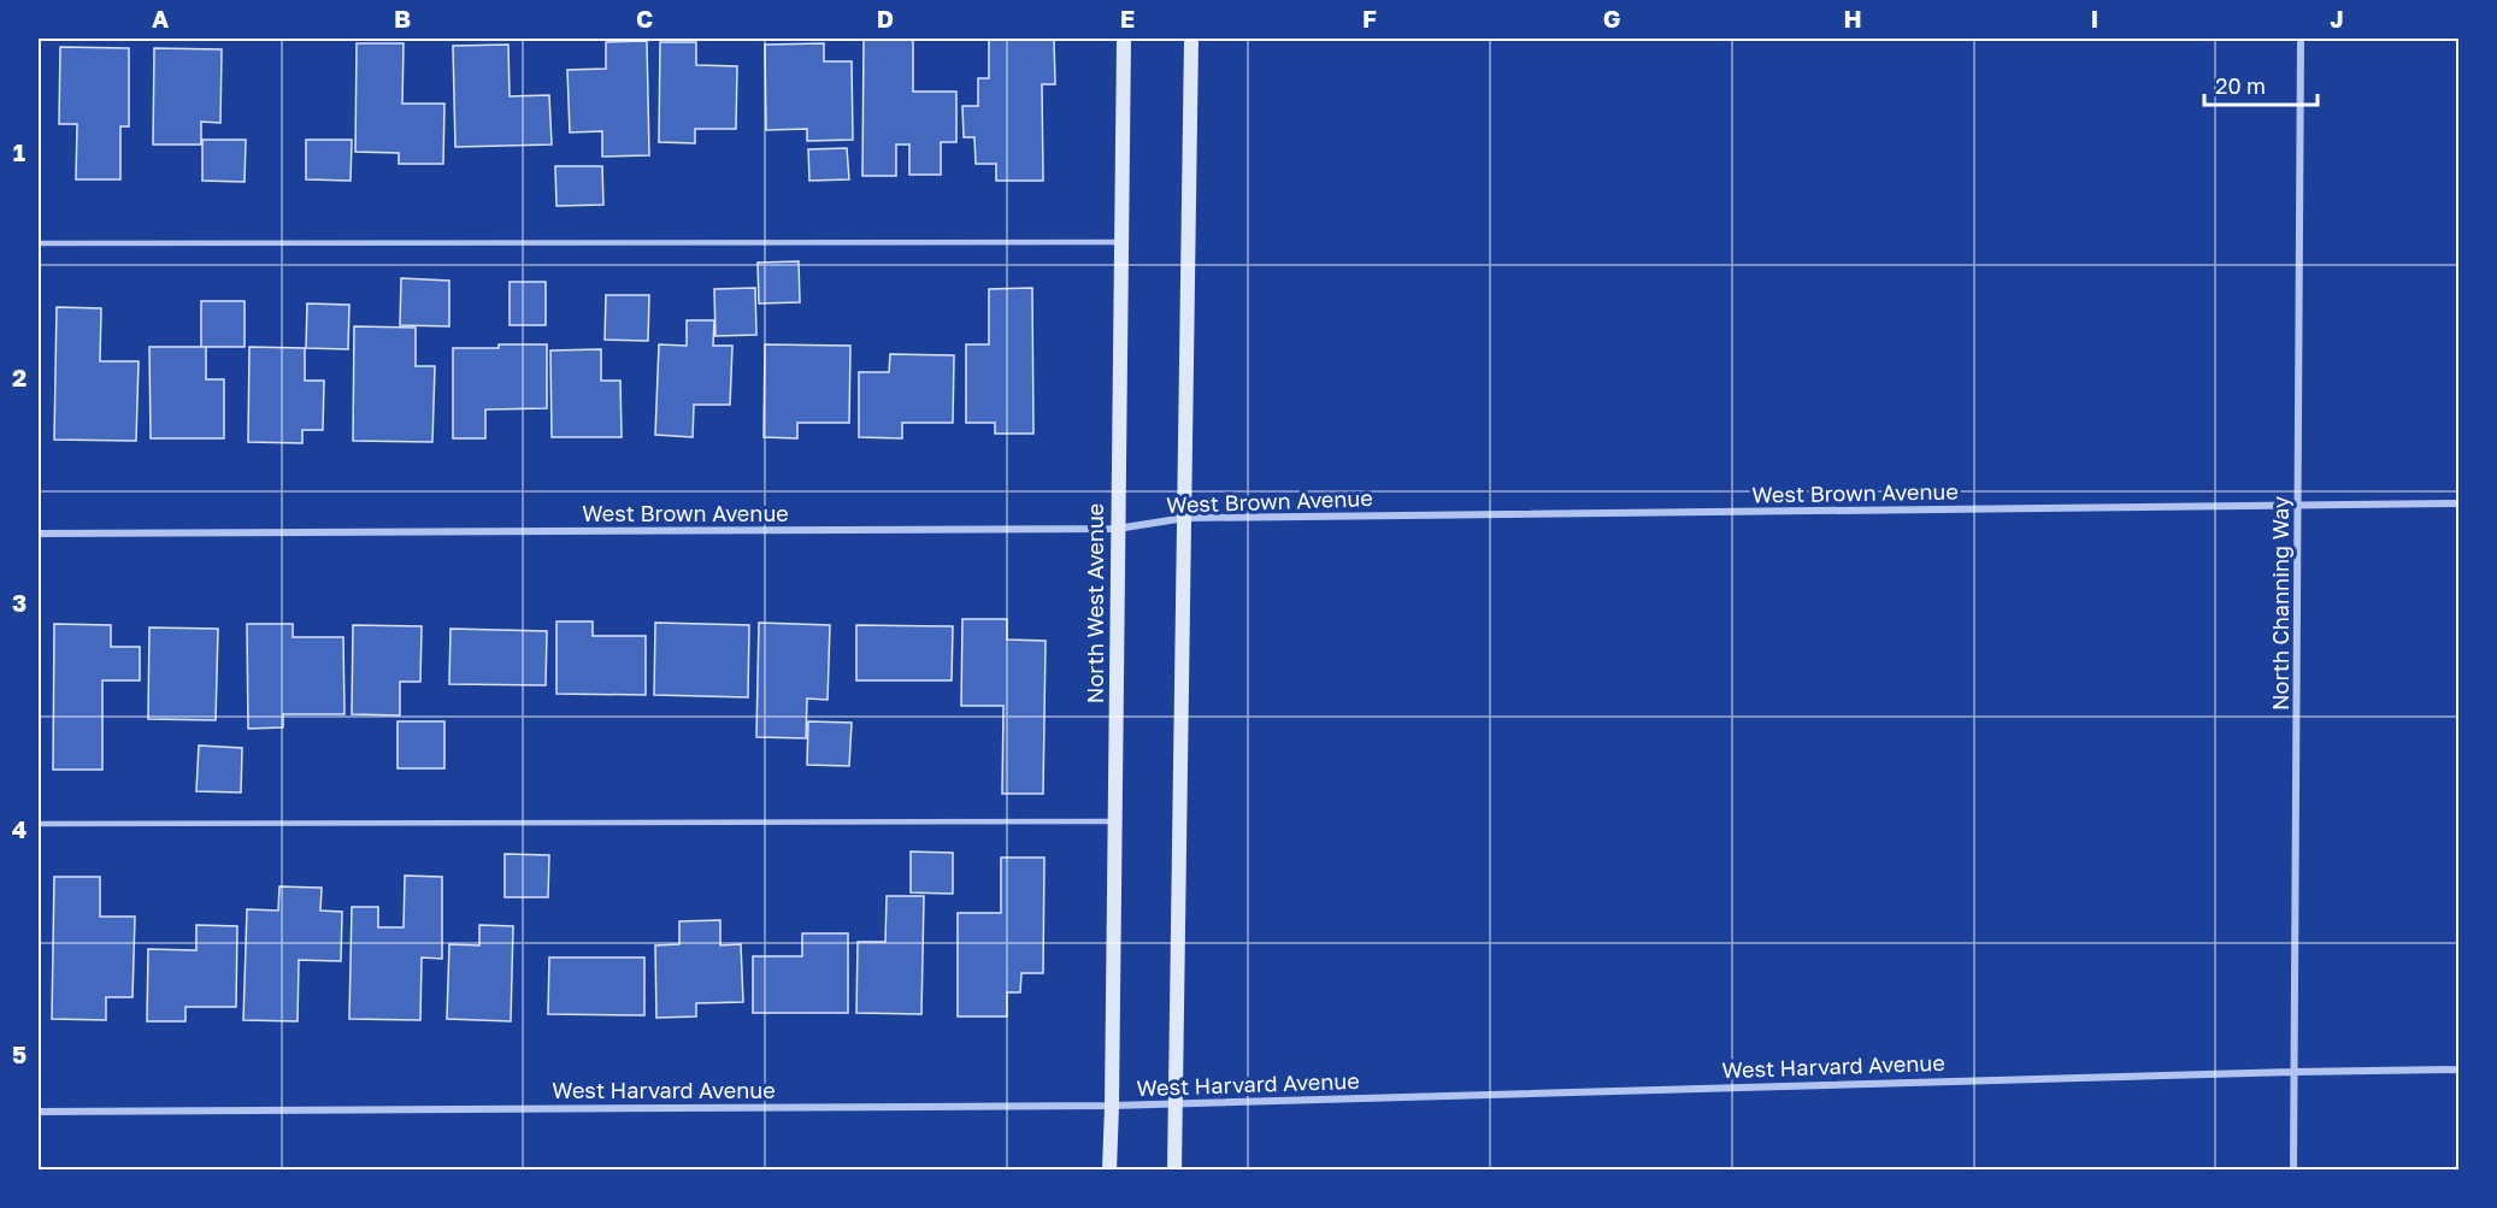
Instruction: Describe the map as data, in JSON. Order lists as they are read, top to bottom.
{
  "streets": {
    "main road": ["North West Avenue"],
    "street": ["West Brown Avenue", "North Channing Way", "West Harvard Avenue"]
  },
  "crossings": [
    ["West Brown Avenue", "North West Avenue"],
    ["West Brown Avenue", "North Channing Way"],
    ["North West Avenue", "West Harvard Avenue"],
    ["North Channing Way", "West Harvard Avenue"]
  ],
  "scale_bar": "20 m",
  "grid": {
    "columns": [
      "A",
      "B",
      "C",
      "D",
      "E",
      "F",
      "G",
      "H",
      "I",
      "J"
    ],
    "rows": [
      "1",
      "2",
      "3",
      "4",
      "5"
    ]
  }
}
